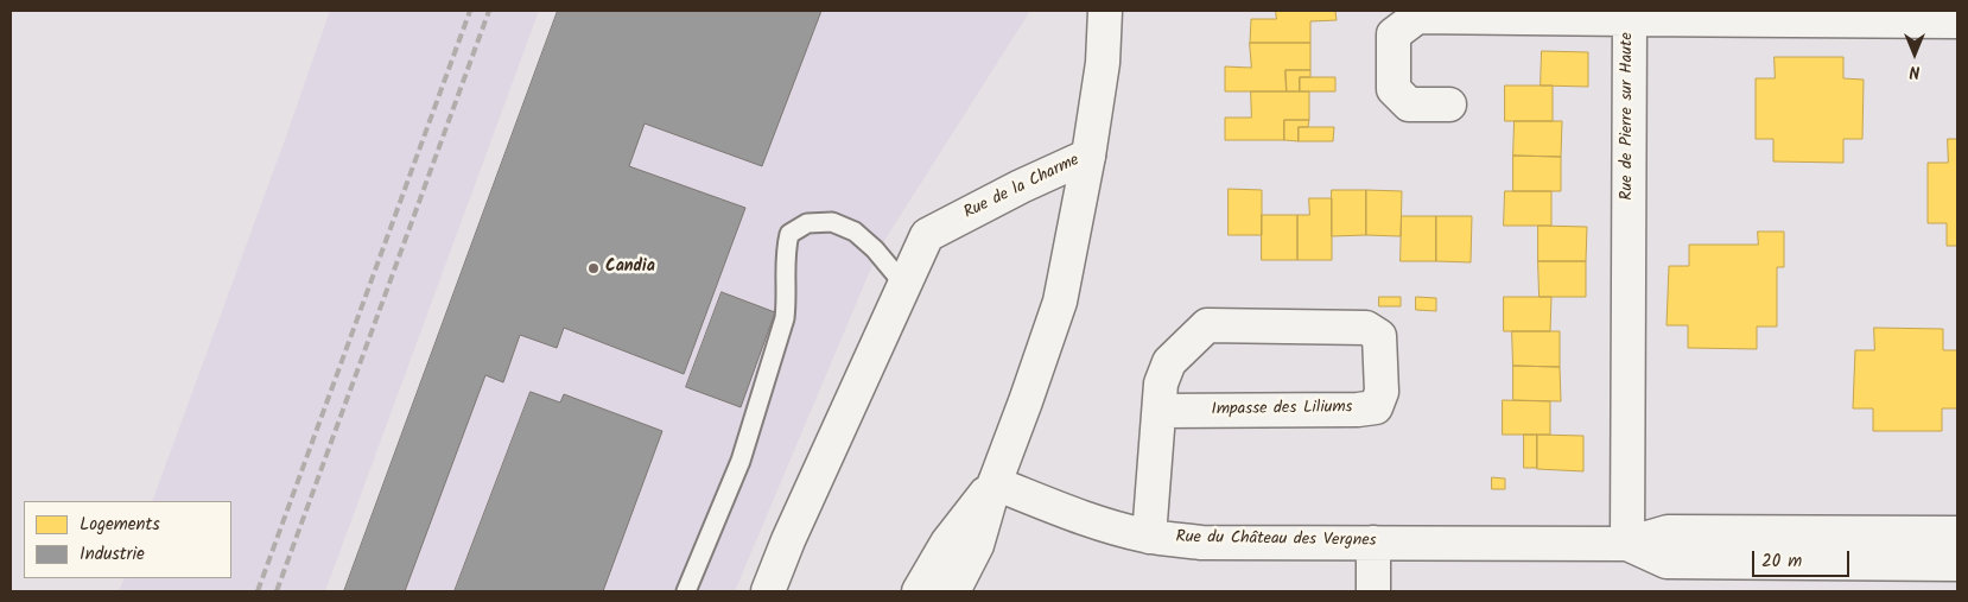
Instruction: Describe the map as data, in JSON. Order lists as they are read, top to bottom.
{
  "streets": {
    "street": [
      "Rue de Pierre sur Haute",
      "Rue de la Charme",
      "Impasse des Liliums",
      "Rue du Château des Vergnes"
    ]
  },
  "crossings": [
    ["Rue de Pierre sur Haute", "Rue du Château des Vergnes"],
    ["Rue de la Charme", "Rue du Château des Vergnes"],
    ["Impasse des Liliums", "Rue du Château des Vergnes"]
  ],
  "places": ["Candia"],
  "legend": ["Logements", "Industrie"],
  "scale_bar": "20 m",
  "north": "bottom"
}
